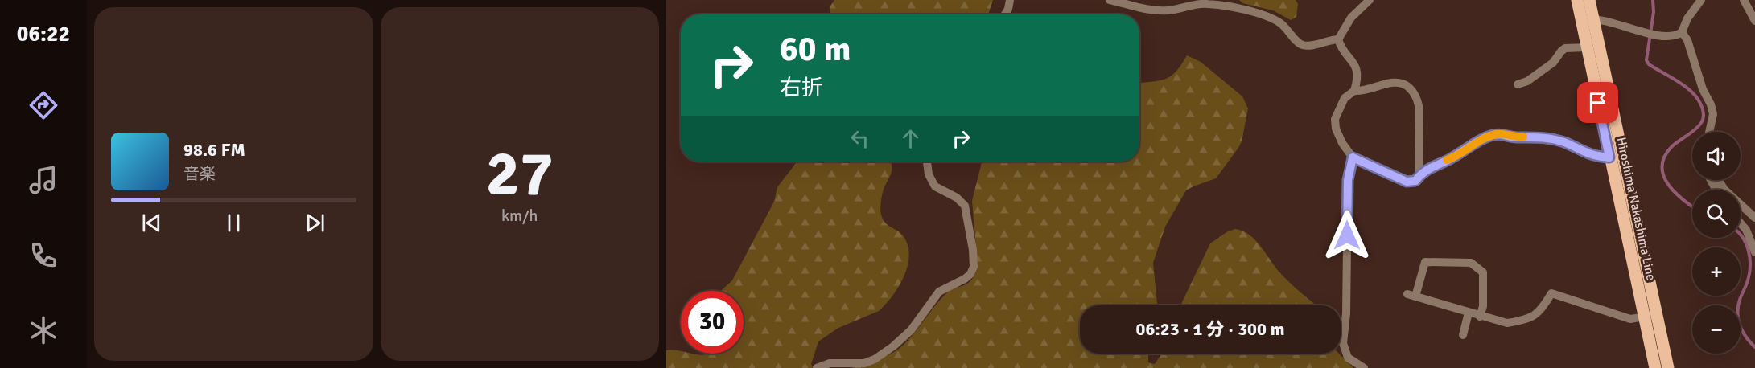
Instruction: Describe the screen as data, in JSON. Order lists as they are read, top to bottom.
{
  "streets": {
    "main road": ["Hiroshima Nakashima Line"]
  },
  "page": {
    "tabs": "06:22",
    "tile": ["27", "km/h"],
    "turn": ["60 m", "右折"],
    "map_buttons": ["+", "−"],
    "song": ["98.6 FM", "音楽"],
    "limit": "30",
    "trip": "06:23 · 1 分 · 300 m"
  }
}
